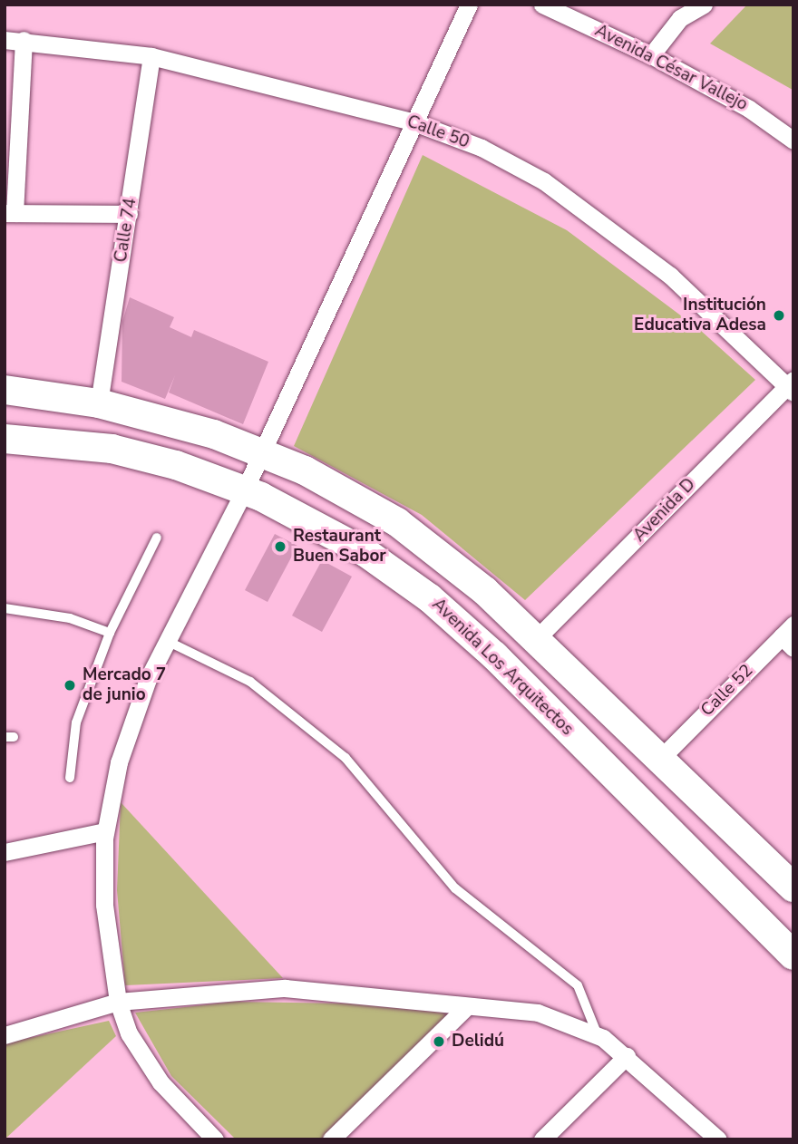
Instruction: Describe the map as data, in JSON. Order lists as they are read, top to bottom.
{
  "streets": {
    "main road": ["Avenida Los Arquitectos"],
    "street": [
      "Avenida César Vallejo",
      "Calle 50",
      "Calle 74",
      "Avenida D",
      "Calle 52"
    ]
  },
  "crossings": [
    ["Calle 50", "Calle 74"],
    ["Calle 50", "Avenida D"]
  ],
  "places": [
    "Institución Educativa Adesa",
    "Restaurant Buen Sabor",
    "Mercado 7 de junio",
    "Delidú"
  ]
}
